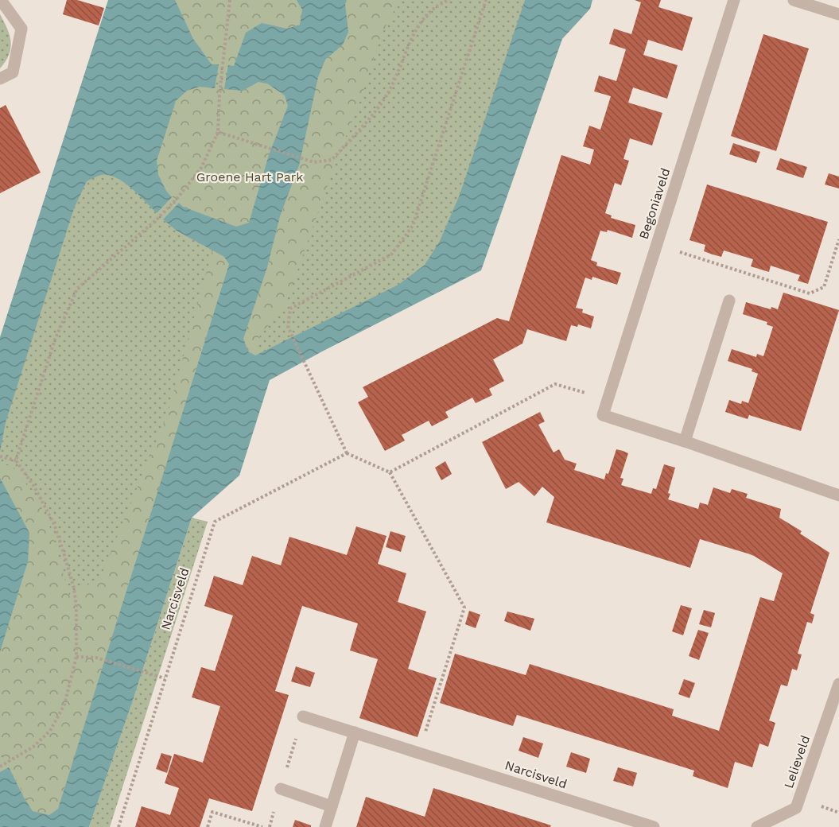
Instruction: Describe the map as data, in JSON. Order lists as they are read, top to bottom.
{
  "streets": {
    "street": ["Begoniaveld", "Narcisveld", "Lelieveld"]
  },
  "parks": ["Groene Hart Park"]
}
